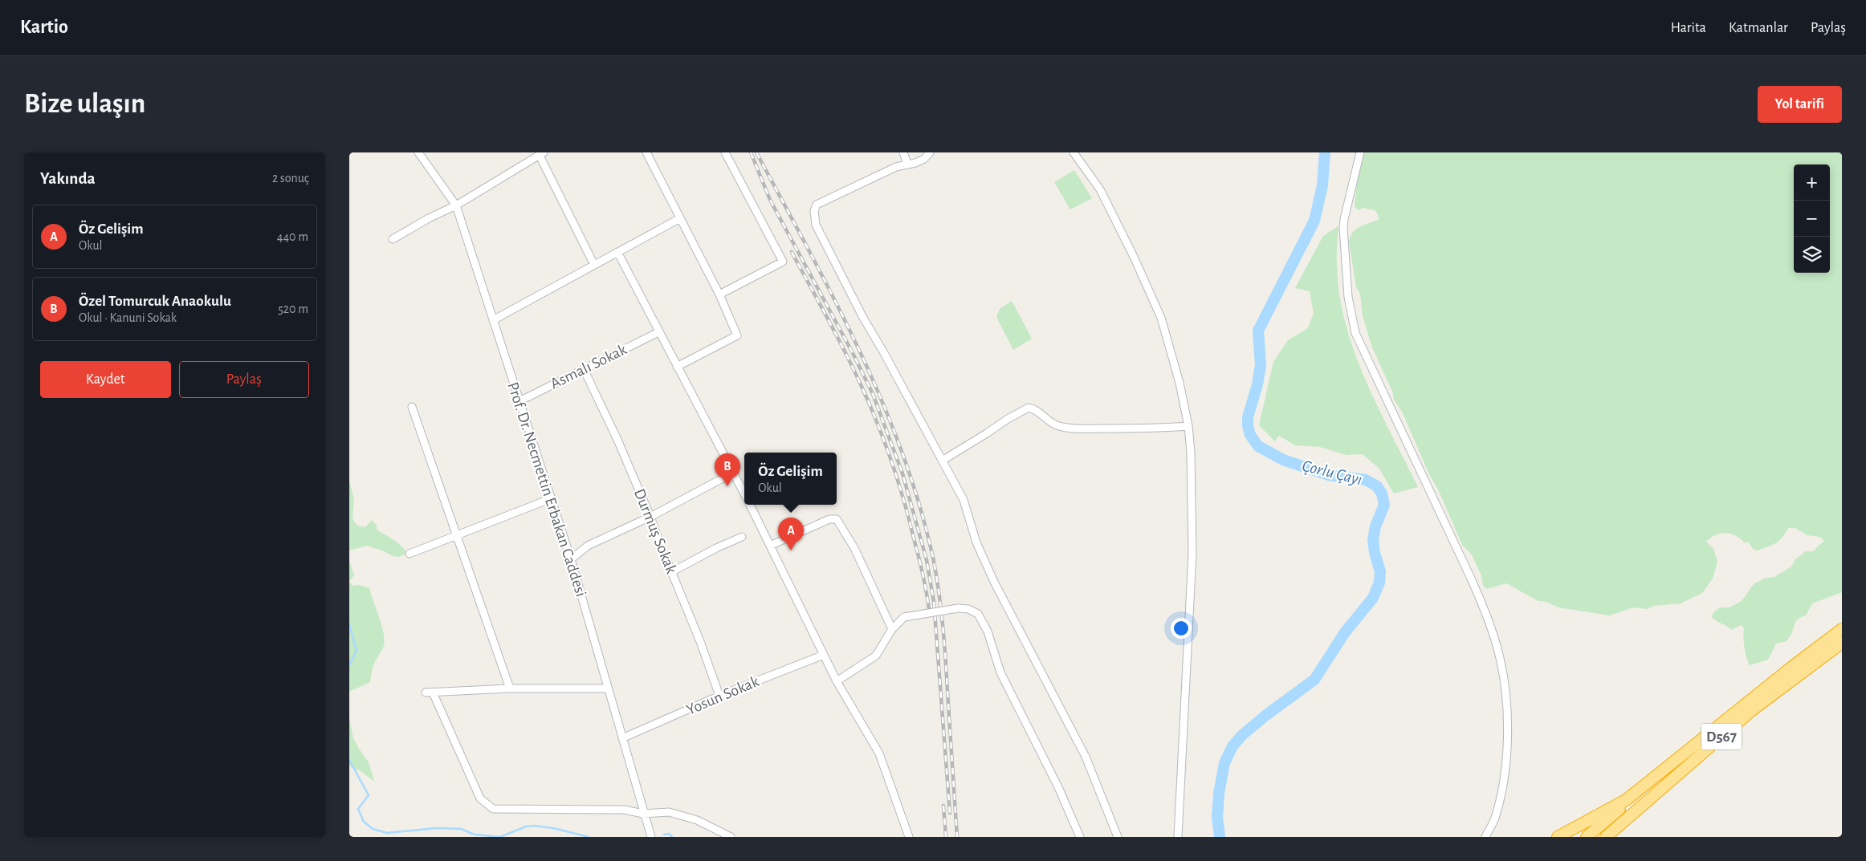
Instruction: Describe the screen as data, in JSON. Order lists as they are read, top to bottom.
{
  "streets": {
    "highway": ["D567"],
    "street": [
      "Asmalı Sokak",
      "Prof. Dr. Necmettin Erbakan Caddesi",
      "Durmuş Sokak",
      "Yosun Sokak"
    ]
  },
  "crossings": [
    ["Asmalı Sokak", "Prof. Dr. Necmettin Erbakan Caddesi"],
    ["Asmalı Sokak", "Durmuş Sokak"],
    ["Prof. Dr. Necmettin Erbakan Caddesi", "Yosun Sokak"],
    ["Durmuş Sokak", "Yosun Sokak"]
  ],
  "water": ["Çorlu Çayı"],
  "page": {
    "header": "Kartio",
    "nav": ["Harita", "Katmanlar", "Paylaş"],
    "buttons": [
      "Yol tarifi",
      ["Kaydet", "Paylaş"]
    ],
    "title": "Bize ulaşın",
    "heading": ["Yakında", "2 sonuç"],
    "map_buttons": ["+", "−"],
    "list": [
      {
        "mark": "A",
        "name": "Öz Gelişim",
        "note": "Okul",
        "value": "440 m"
      },
      {
        "mark": "B",
        "name": "Özel Tomurcuk Anaokulu",
        "note": "Okul · Kanuni Sokak",
        "value": "520 m"
      }
    ],
    "popup": ["Öz Gelişim", "Okul"],
    "pins": ["B", "A"]
  }
}
